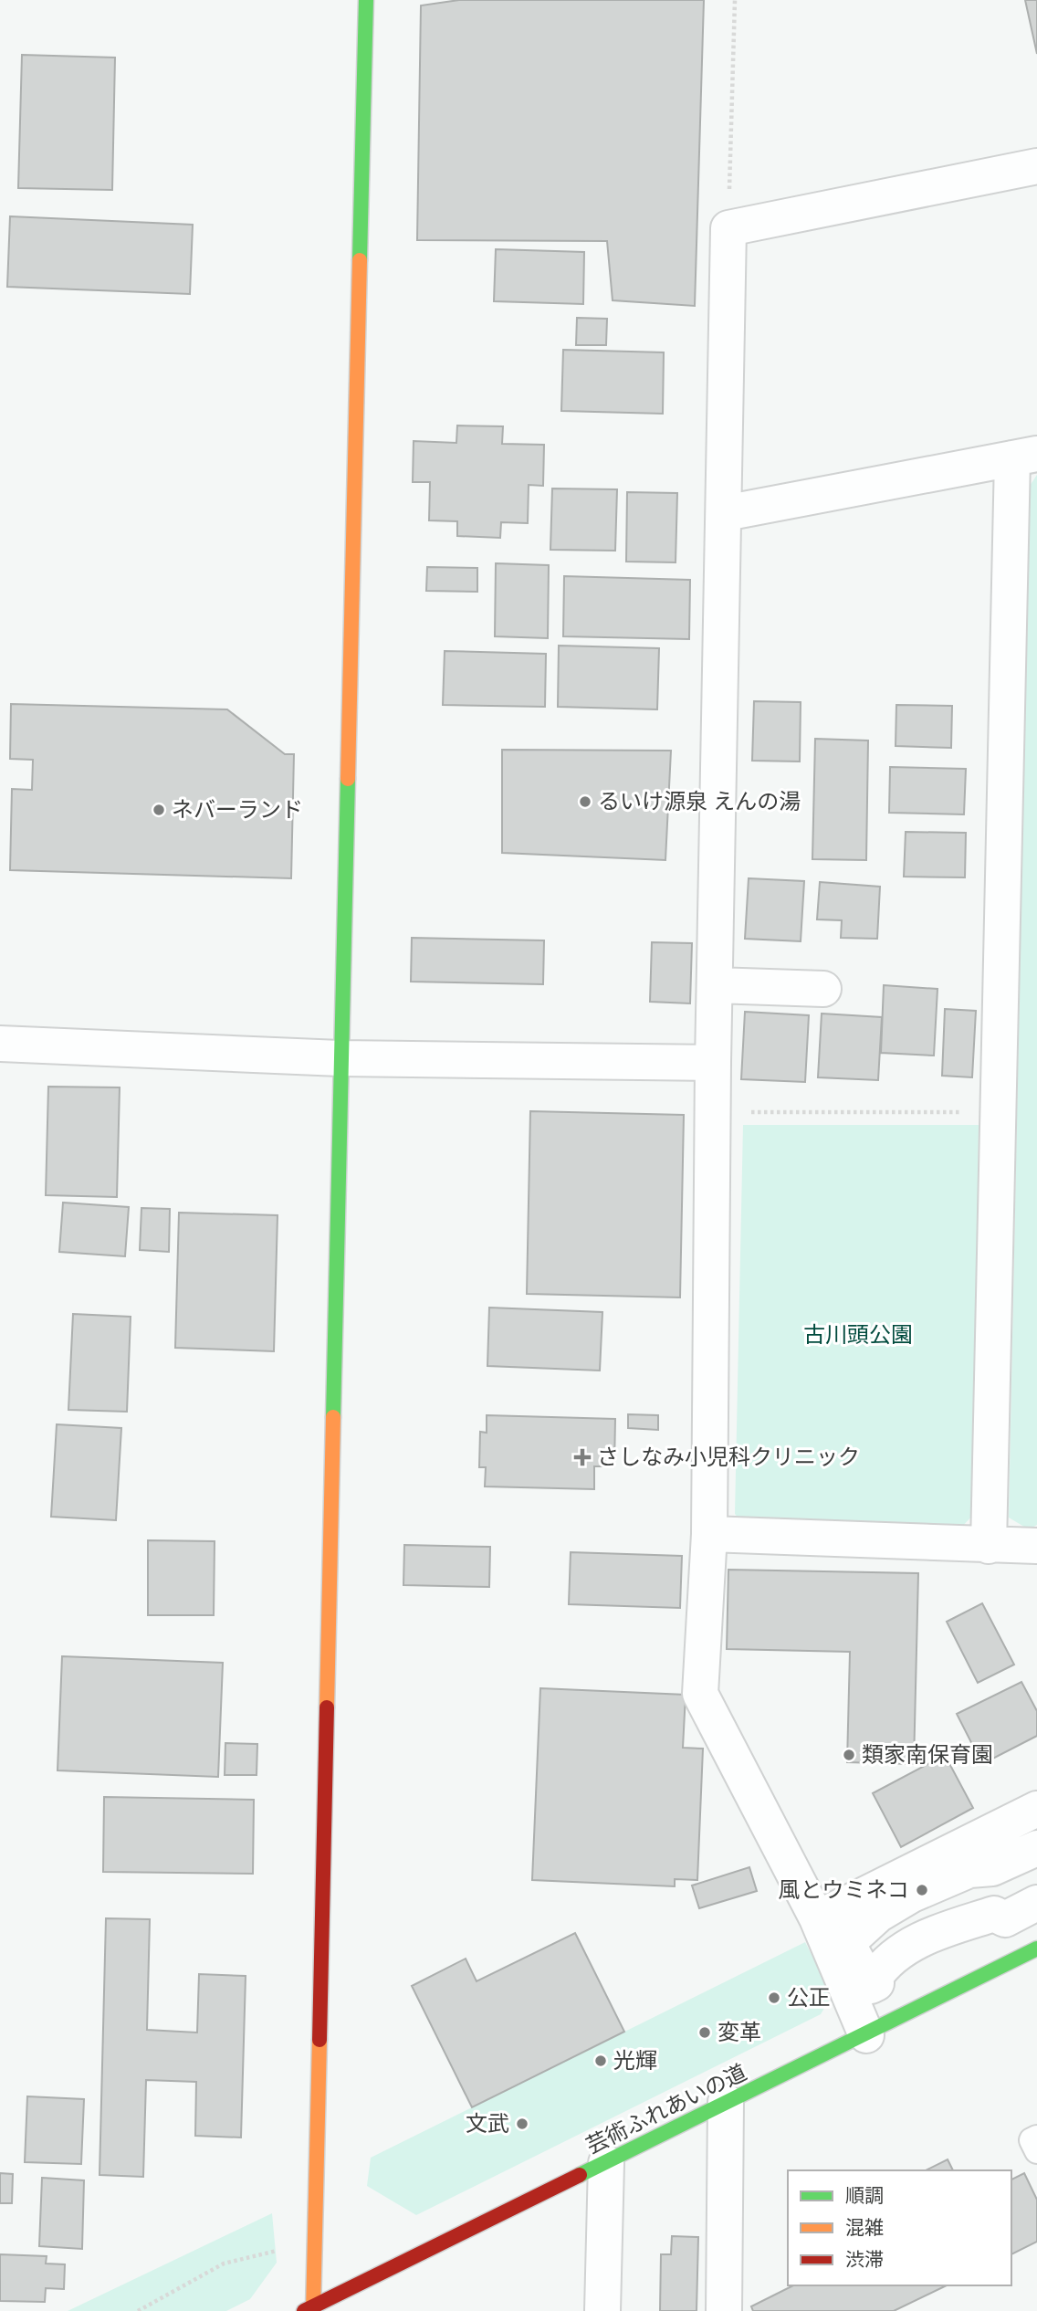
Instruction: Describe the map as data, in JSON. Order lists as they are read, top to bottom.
{
  "streets": {
    "street": ["芸術ふれあいの道"]
  },
  "parks": ["古川頭公園"],
  "places": {
    "other": [
      "るいけ源泉 えんの湯",
      "ネバーランド",
      "類家南保育園",
      "風とウミネコ",
      "公正",
      "変革",
      "光輝",
      "文武"
    ],
    "health": ["さしなみ小児科クリニック"]
  },
  "legend": ["順調", "混雑", "渋滞"]
}
